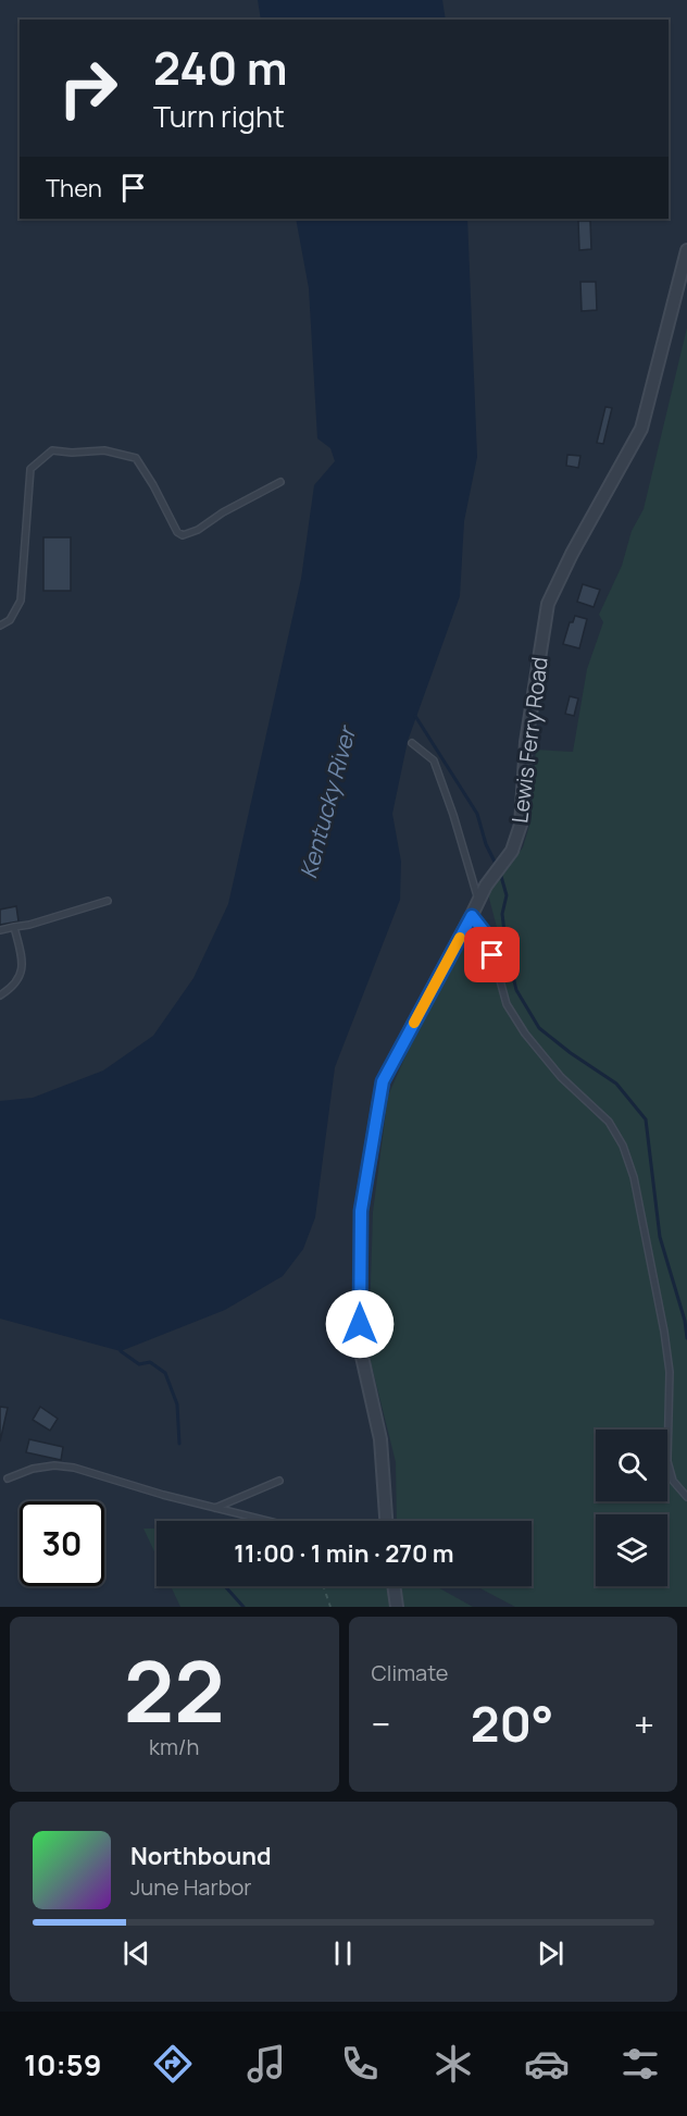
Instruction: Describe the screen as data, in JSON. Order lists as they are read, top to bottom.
{
  "streets": {
    "street": ["Lewis Ferry Road"]
  },
  "water": ["Kentucky River"],
  "page": {
    "turn": ["240 m", "Turn right"],
    "then": "Then",
    "limit": "30",
    "trip": "11:00 · 1 min · 270 m",
    "tile": [
      ["22", "km/h"],
      "Climate"
    ],
    "heat": ["−", "20°", "+"],
    "song": ["Northbound", "June Harbor"],
    "tabs": "10:59"
  }
}
